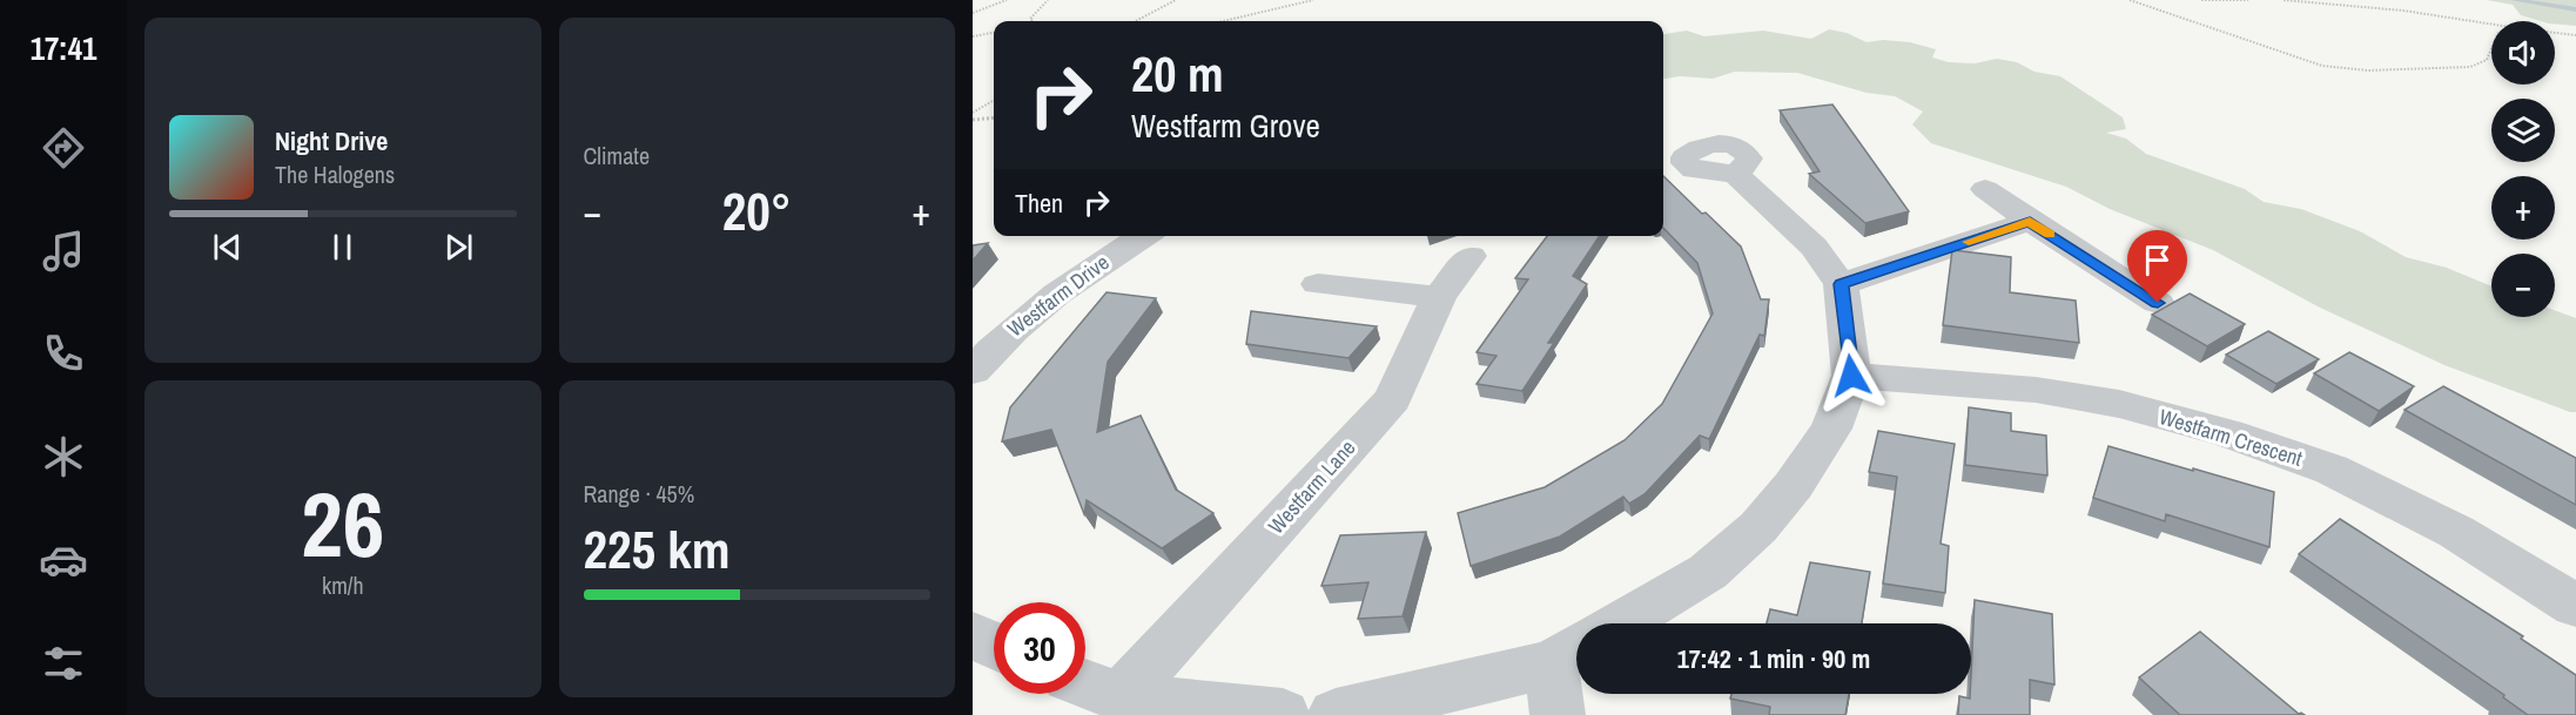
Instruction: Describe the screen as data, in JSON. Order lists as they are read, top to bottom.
{
  "streets": {
    "street": ["Westfarm Drive", "Westfarm Crescent", "Westfarm Lane"]
  },
  "page": {
    "tabs": "17:41",
    "tile": [
      "Climate",
      ["26", "km/h"],
      ["Range · 45%", "225 km"]
    ],
    "map_buttons": ["+", "−"],
    "turn": ["20 m", "Westfarm Grove"],
    "song": ["Night Drive", "The Halogens"],
    "then": "Then",
    "heat": ["−", "20°", "+"],
    "limit": "30",
    "trip": "17:42 · 1 min · 90 m"
  }
}
